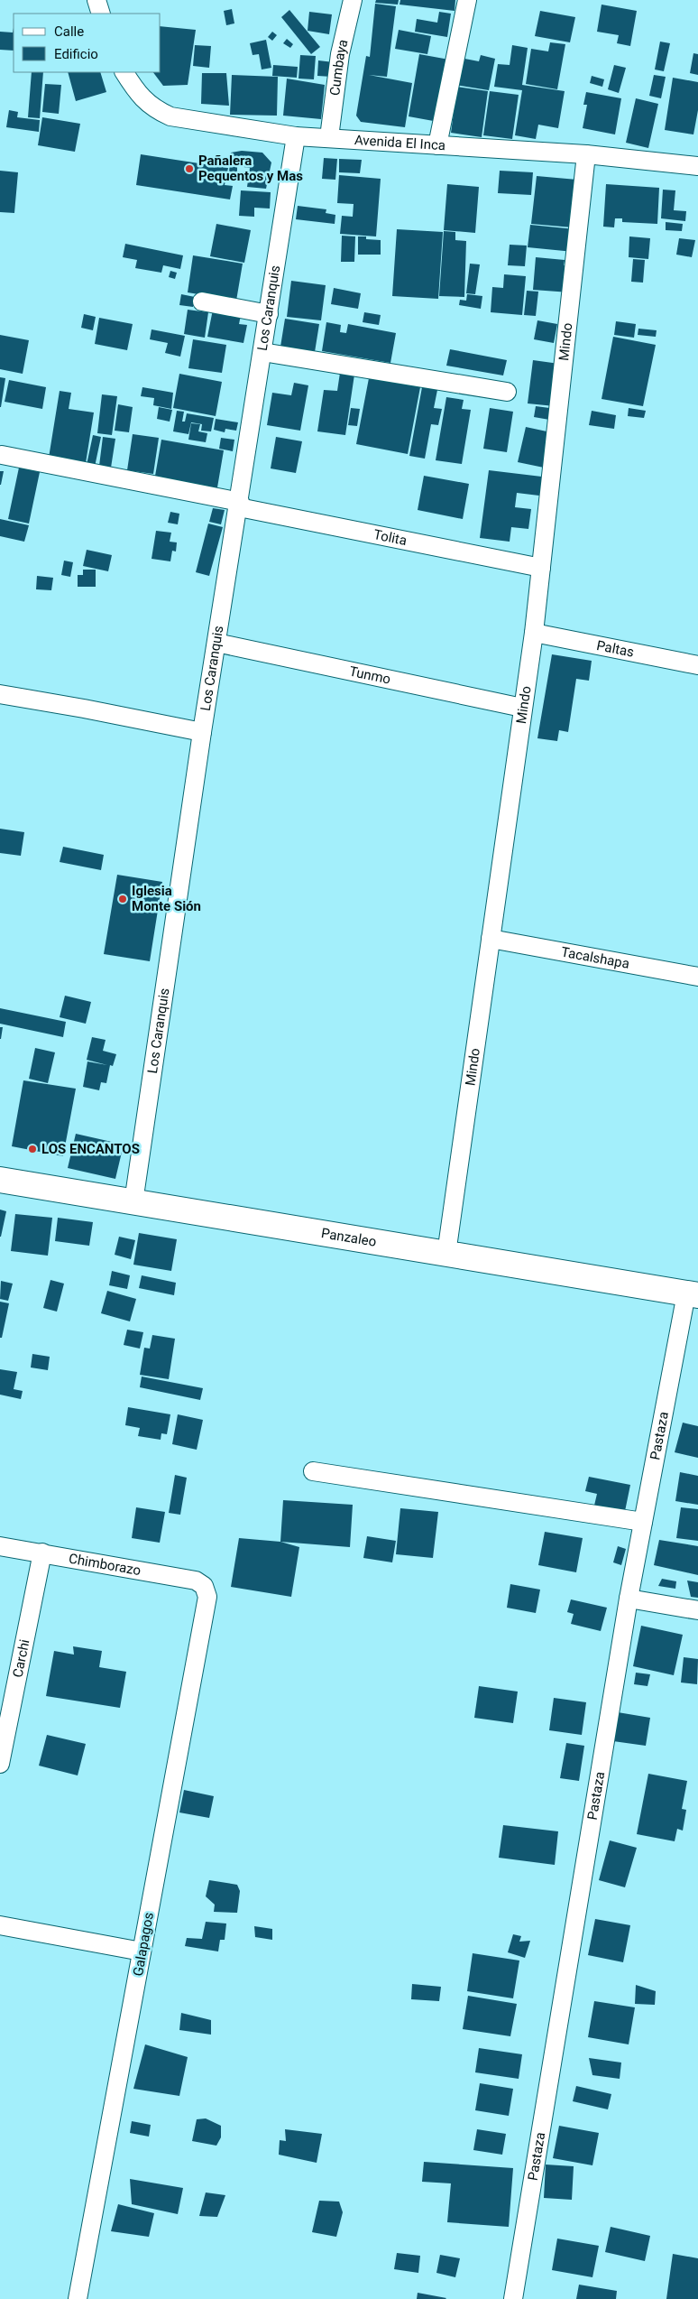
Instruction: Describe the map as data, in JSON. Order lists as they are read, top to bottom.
{
  "streets": {
    "street": [
      "Cumbaya",
      "Avenida El Inca",
      "Los Caranquis",
      "Mindo",
      "Tolita",
      "Paltas",
      "Tunmo",
      "Tacalshapa",
      "Panzaleo",
      "Pastaza",
      "Chimborazo",
      "Carchi",
      "Galapagos"
    ]
  },
  "crossings": [
    ["Cumbaya", "Avenida El Inca"],
    ["Avenida El Inca", "Los Caranquis"],
    ["Avenida El Inca", "Mindo"],
    ["Los Caranquis", "Tolita"],
    ["Los Caranquis", "Tunmo"],
    ["Los Caranquis", "Panzaleo"],
    ["Mindo", "Tolita"],
    ["Mindo", "Paltas"],
    ["Mindo", "Tunmo"],
    ["Mindo", "Tacalshapa"],
    ["Mindo", "Panzaleo"],
    ["Panzaleo", "Pastaza"],
    ["Chimborazo", "Carchi"],
    ["Chimborazo", "Galapagos"]
  ],
  "places": ["Pañalera Pequentos y Mas", "Iglesia Monte Sión", "LOS ENCANTOS"],
  "legend": ["Calle", "Edificio"]
}
